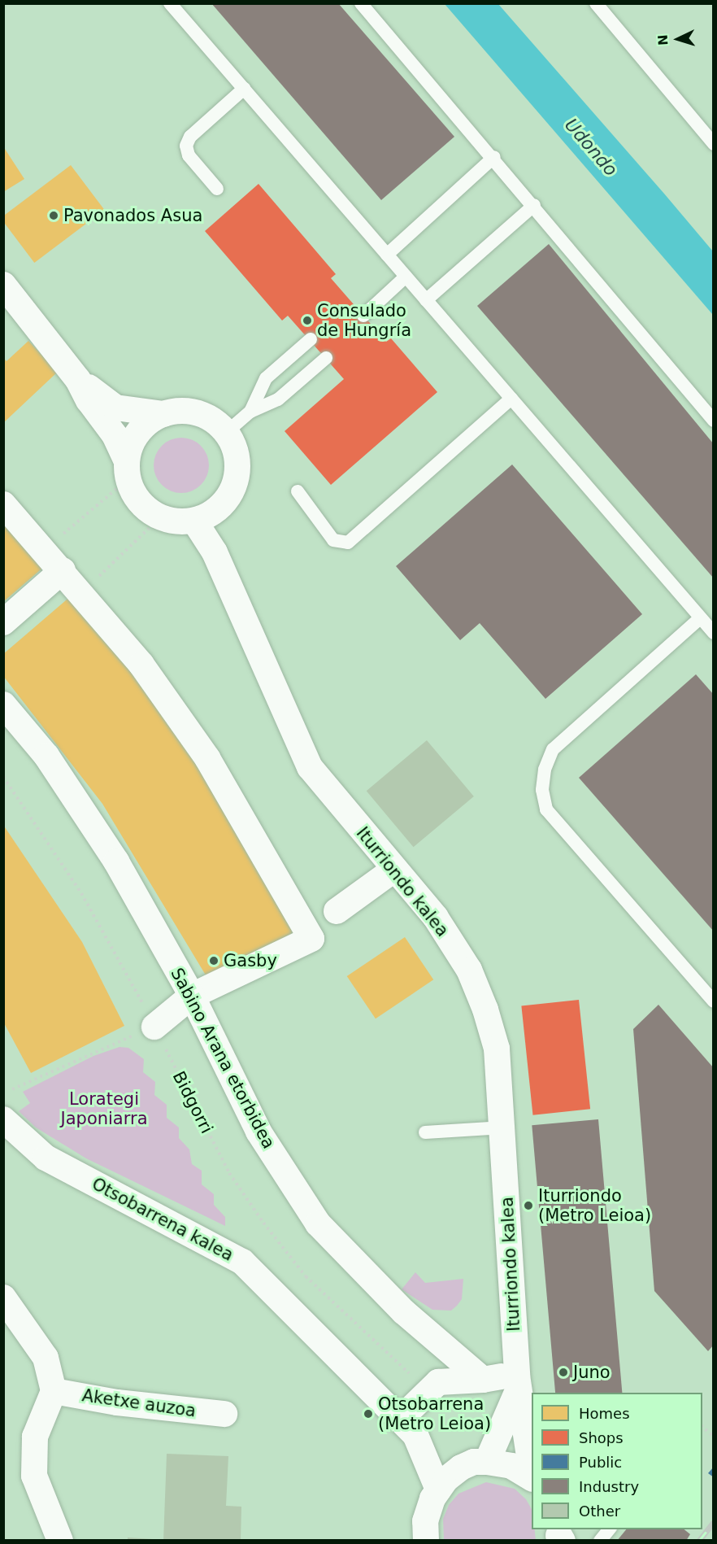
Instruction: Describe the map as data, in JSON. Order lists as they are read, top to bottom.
{
  "streets": {
    "street": [
      "Iturriondo kalea",
      "Sabino Arana etorbidea",
      "Otsobarrena kalea",
      "Aketxe auzoa"
    ],
    "path": ["Bidgorri"]
  },
  "crossings": [
    ["Iturriondo kalea", "Sabino Arana etorbidea"]
  ],
  "water": ["Udondo"],
  "parks": ["Lorategi Japoniarra"],
  "places": [
    "Pavonados Asua",
    "Consulado de Hungría",
    "Gasby",
    "Iturriondo (Metro Leioa)",
    "Juno",
    "Otsobarrena (Metro Leioa)"
  ],
  "legend": [
    "Homes",
    "Shops",
    "Public",
    "Industry",
    "Other"
  ],
  "north": "left"
}
